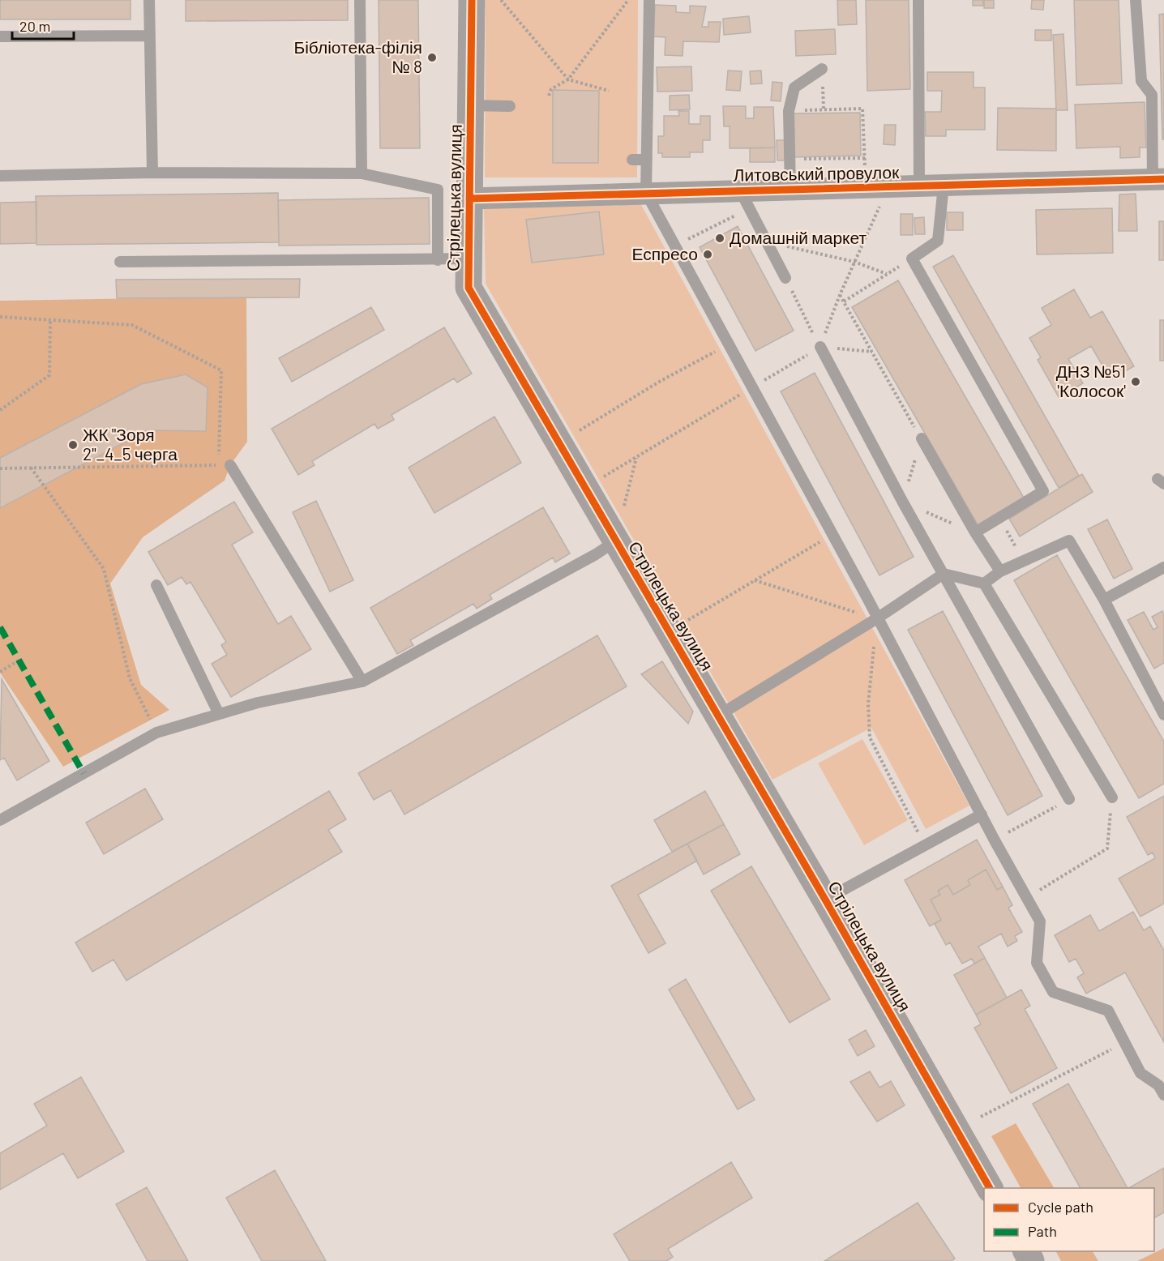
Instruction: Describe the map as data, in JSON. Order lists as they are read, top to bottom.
{
  "streets": {
    "street": ["Литовський провулок", "Стрілецька вулиця"]
  },
  "crossings": [
    ["Литовський провулок", "Стрілецька вулиця"]
  ],
  "places": [
    "Бібліотека-філія № 8",
    "Домашній маркет",
    "Еспресо",
    "ДНЗ №51 'Колосок'",
    "ЖК \"Зоря 2\"_4_5 черга"
  ],
  "legend": ["Cycle path", "Path"],
  "scale_bar": "20 m"
}
